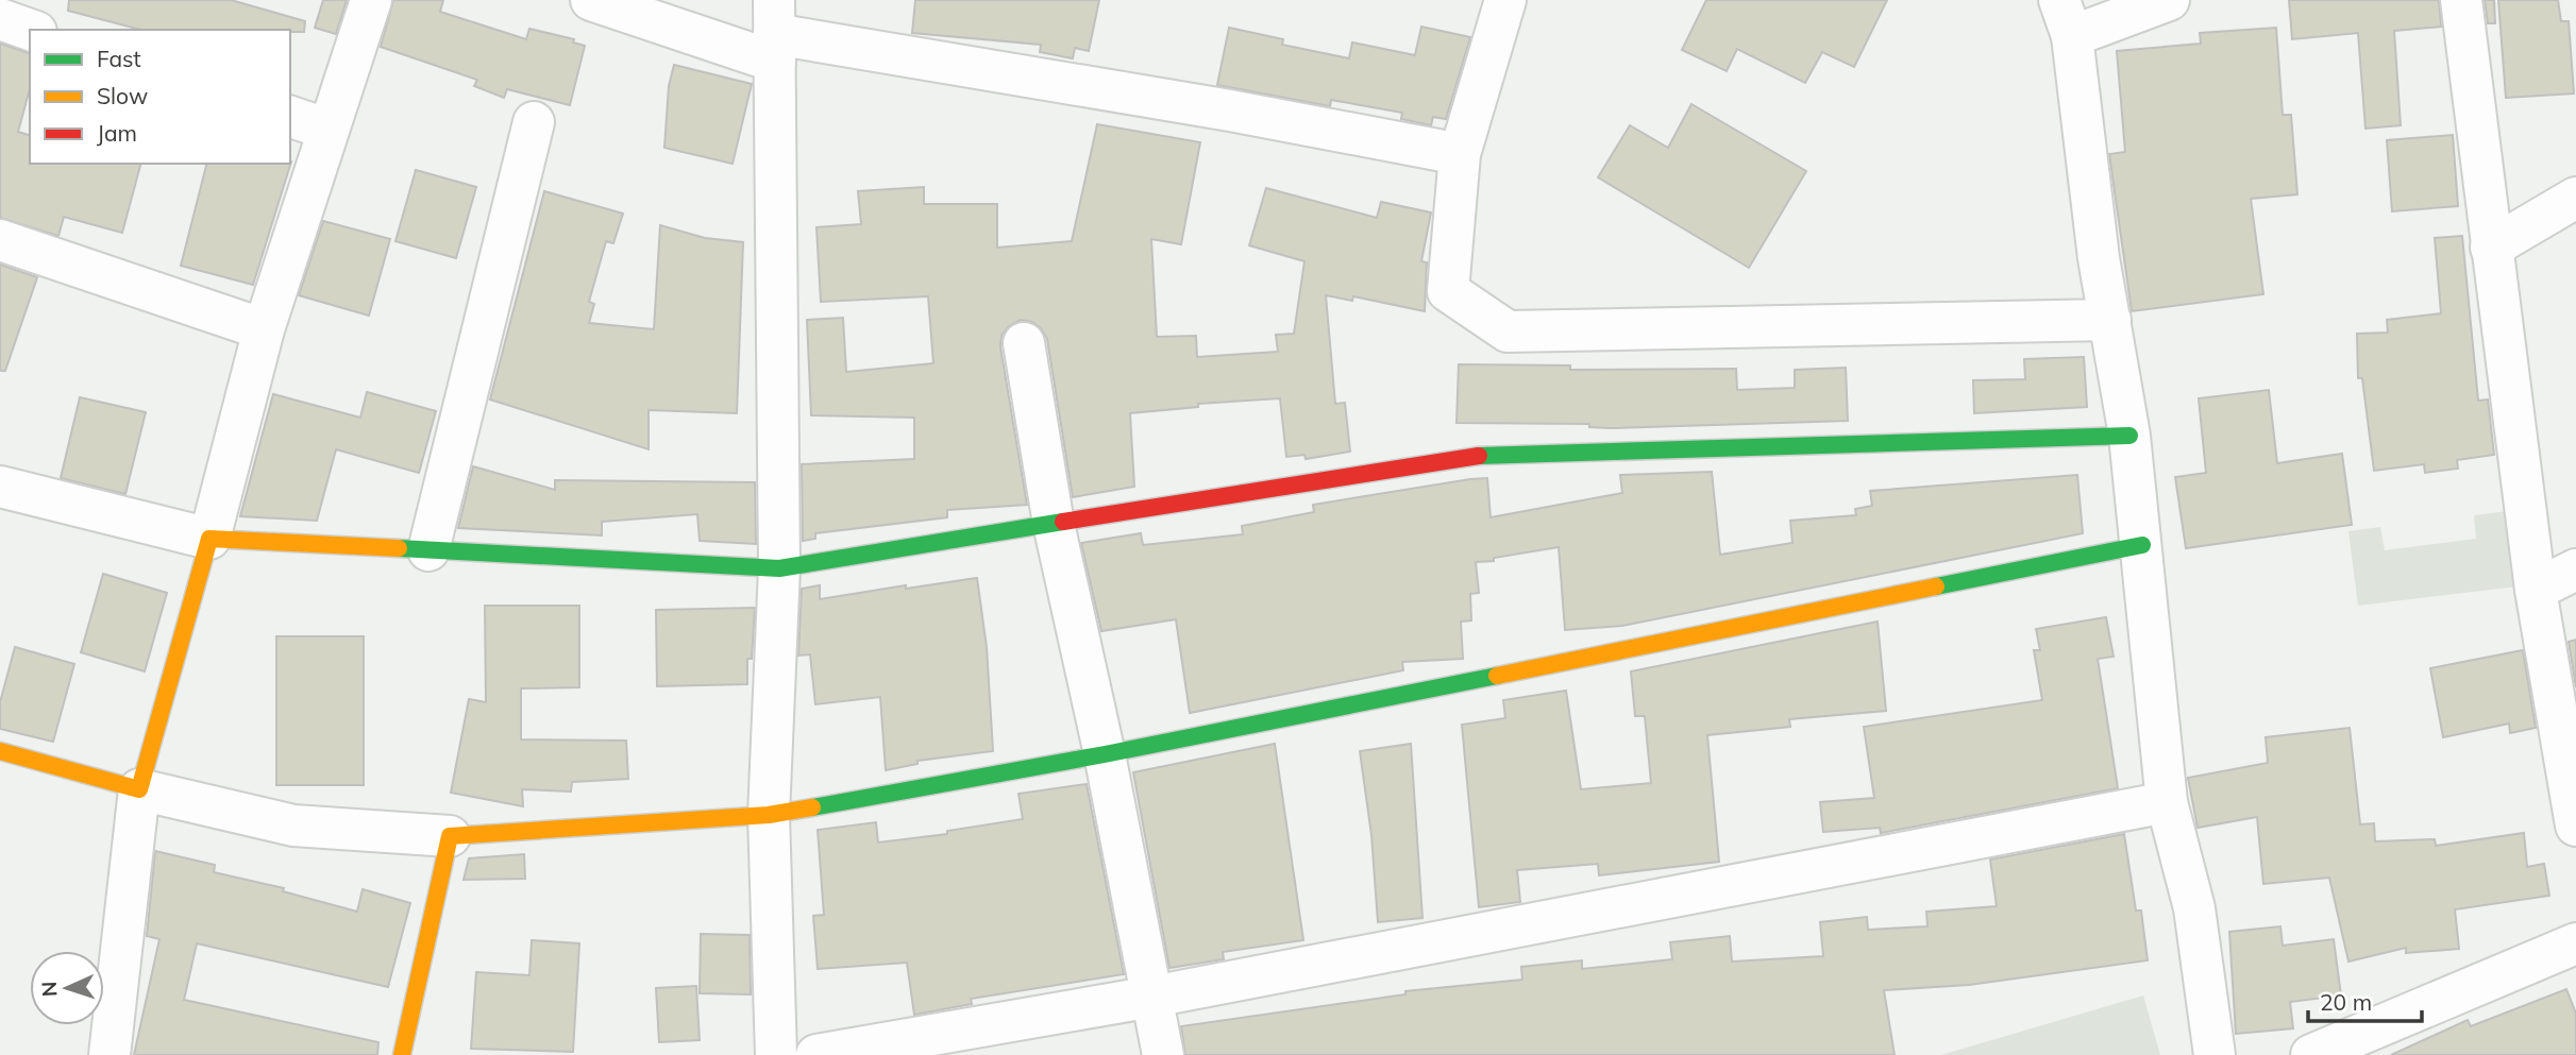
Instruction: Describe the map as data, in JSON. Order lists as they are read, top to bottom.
{
  "legend": ["Fast", "Slow", "Jam"],
  "scale_bar": "20 m",
  "north": "left"
}
